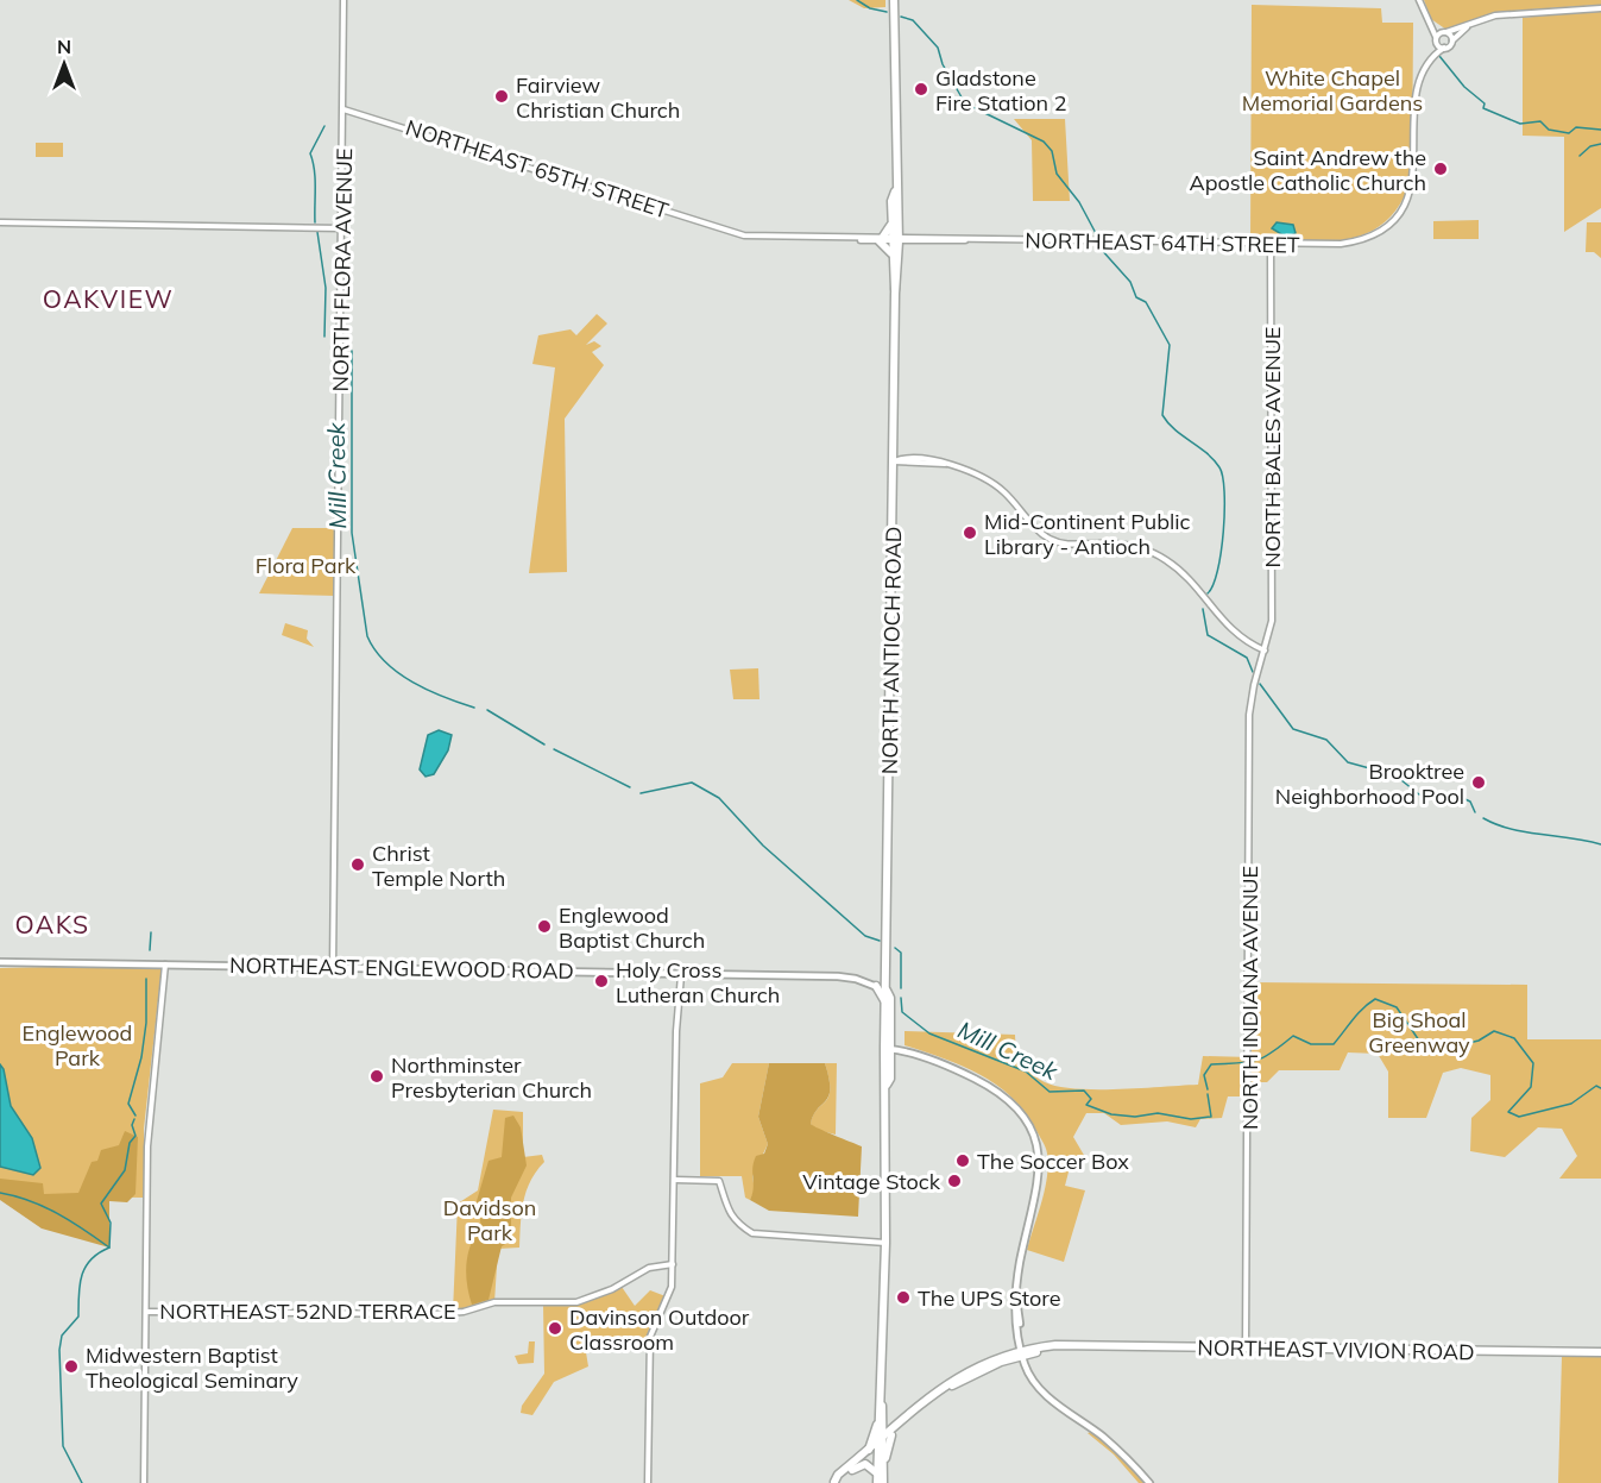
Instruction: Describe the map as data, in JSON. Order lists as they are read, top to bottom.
{
  "streets": {
    "main road": ["NORTH ANTIOCH ROAD", "NORTHEAST ENGLEWOOD ROAD", "NORTHEAST VIVION ROAD"],
    "street": [
      "NORTHEAST 65TH STREET",
      "NORTHEAST 64TH STREET",
      "NORTH FLORA AVENUE",
      "NORTH BALES AVENUE",
      "NORTH INDIANA AVENUE",
      "NORTHEAST 52ND TERRACE"
    ]
  },
  "crossings": [
    ["NORTHEAST 65TH STREET", "NORTHEAST 64TH STREET"],
    ["NORTHEAST 65TH STREET", "NORTH FLORA AVENUE"],
    ["NORTHEAST 64TH STREET", "NORTH BALES AVENUE"],
    ["NORTH FLORA AVENUE", "NORTHEAST ENGLEWOOD ROAD"],
    ["NORTH BALES AVENUE", "NORTH INDIANA AVENUE"],
    ["NORTH ANTIOCH ROAD", "NORTHEAST ENGLEWOOD ROAD"],
    ["NORTH INDIANA AVENUE", "NORTHEAST VIVION ROAD"]
  ],
  "districts": ["OAKVIEW", "OAKS"],
  "water": ["Mill Creek"],
  "parks": [
    "White Chapel Memorial Gardens",
    "Flora Park",
    "Big Shoal Greenway",
    "Englewood Park",
    "Davidson Park"
  ],
  "places": [
    "Gladstone Fire Station 2",
    "Fairview Christian Church",
    "Saint Andrew the Apostle Catholic Church",
    "Mid-Continent Public Library - Antioch",
    "Brooktree Neighborhood Pool",
    "Christ Temple North",
    "Englewood Baptist Church",
    "Holy Cross Lutheran Church",
    "Northminster Presbyterian Church",
    "The Soccer Box",
    "Vintage Stock",
    "The UPS Store",
    "Davinson Outdoor Classroom",
    "Midwestern Baptist Theological Seminary"
  ],
  "north": "top"
}
